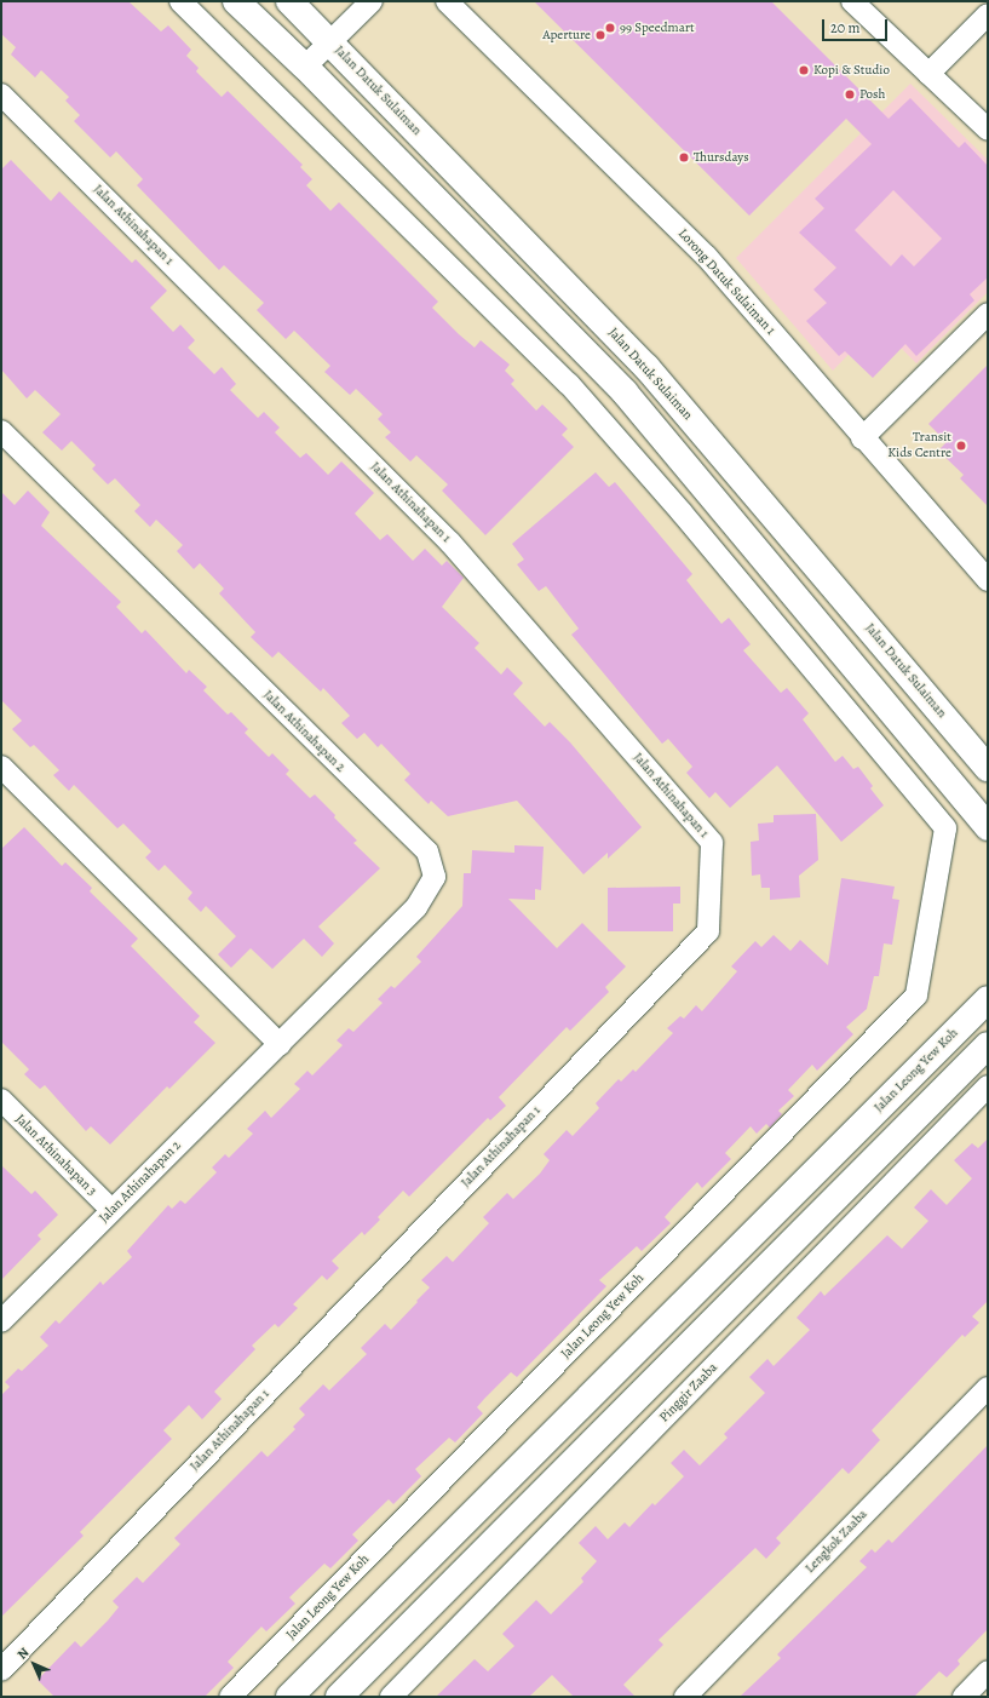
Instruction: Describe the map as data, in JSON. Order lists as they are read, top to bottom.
{
  "streets": {
    "main road": ["Jalan Datuk Sulaiman", "Jalan Leong Yew Koh"],
    "street": [
      "Jalan Athinahapan 1",
      "Lorong Datuk Sulaiman 1",
      "Jalan Athinahapan 2",
      "Jalan Athinahapan 3",
      "Pinggir Zaaba",
      "Lengkok Zaaba"
    ]
  },
  "crossings": [
    ["Jalan Athinahapan 2", "Jalan Athinahapan 3"]
  ],
  "places": [
    "99 Speedmart",
    "Aperture",
    "Kopi & Studio",
    "Posh",
    "Thursdays",
    "Transit Kids Centre"
  ],
  "scale_bar": "20 m",
  "north": "top left"
}
